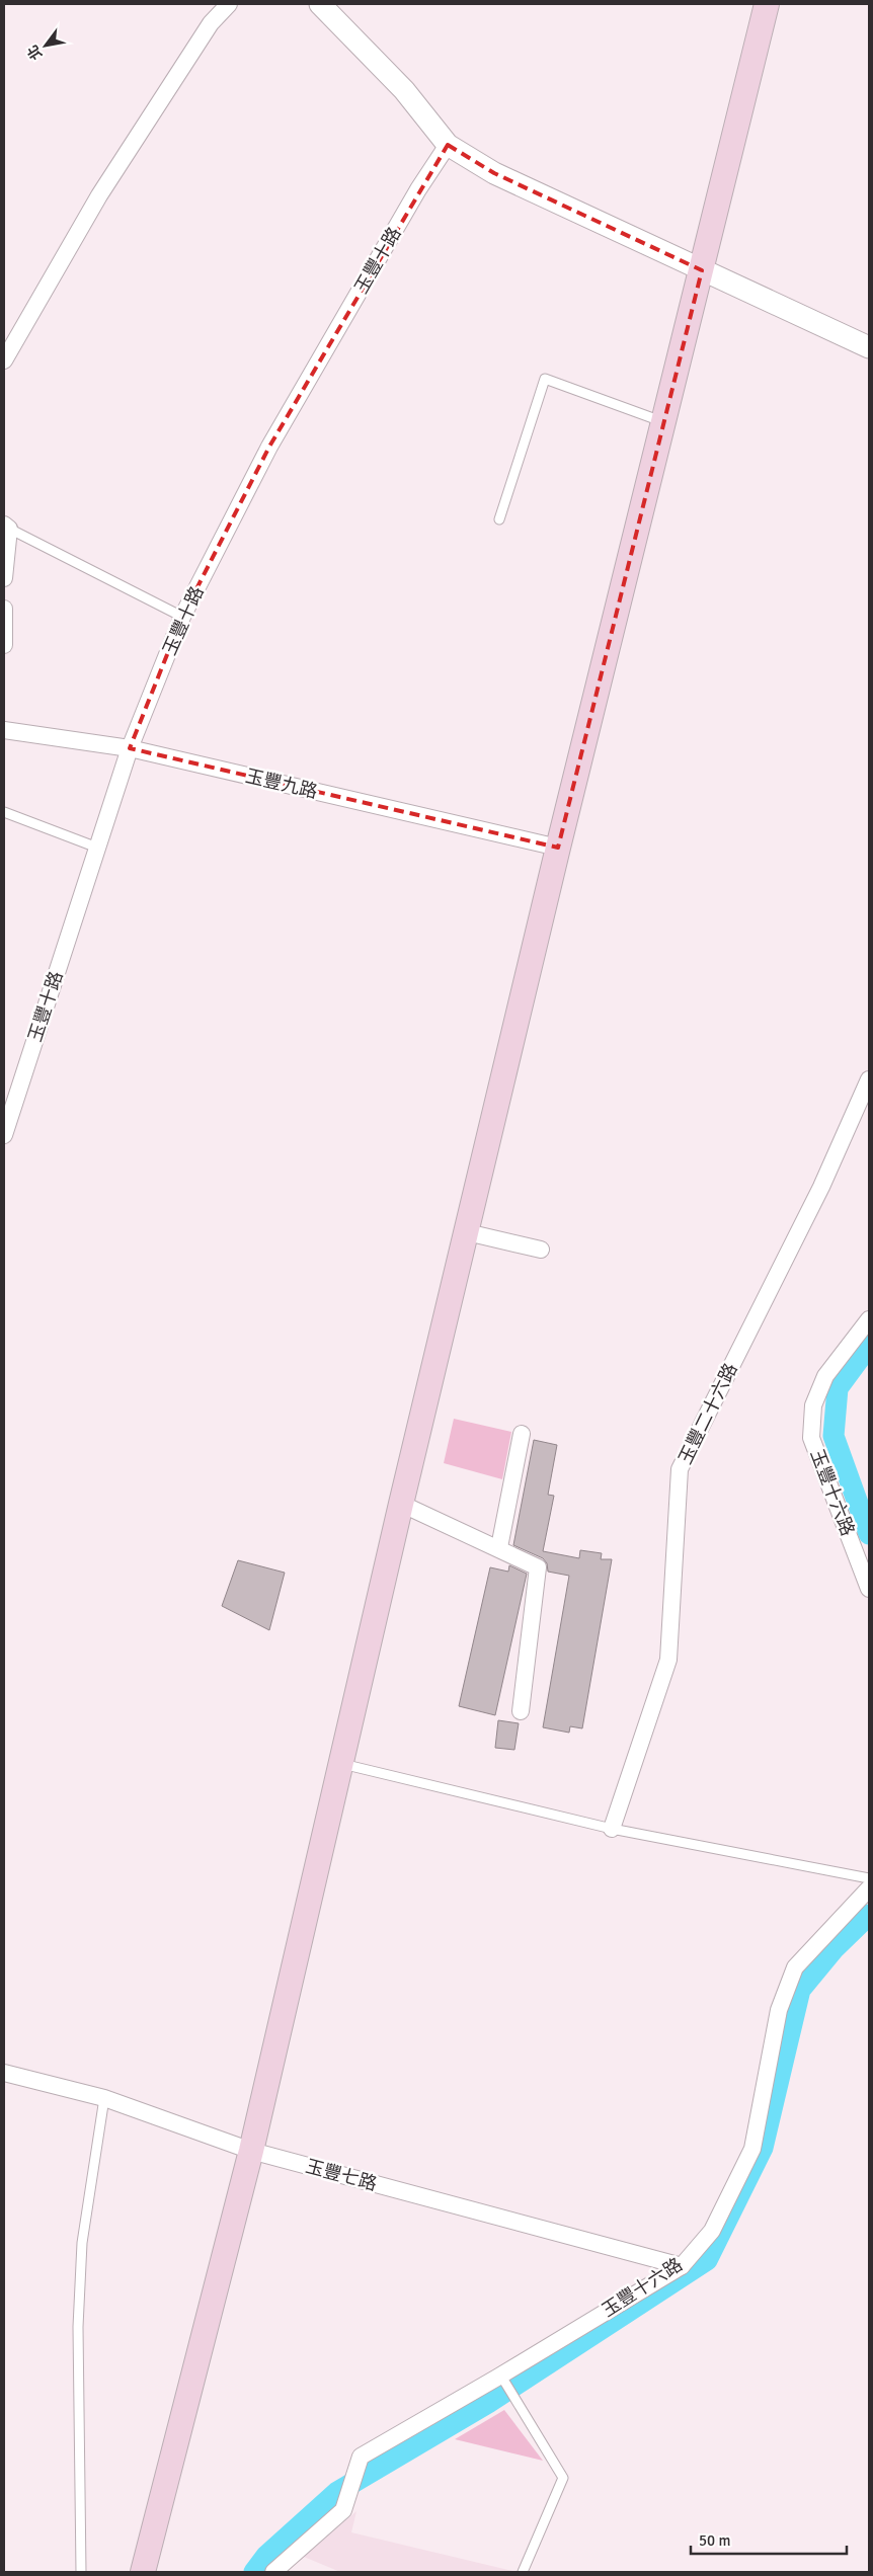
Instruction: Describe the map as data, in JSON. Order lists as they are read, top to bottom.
{
  "streets": {
    "street": [
      "玉豐十路",
      "玉豐九路",
      "玉豐二十六路",
      "玉豐十六路",
      "玉豐七路"
    ]
  },
  "crossings": [
    ["玉豐十路", "玉豐九路"],
    ["玉豐十六路", "玉豐七路"]
  ],
  "scale_bar": "50 m",
  "north": "bottom left"
}
